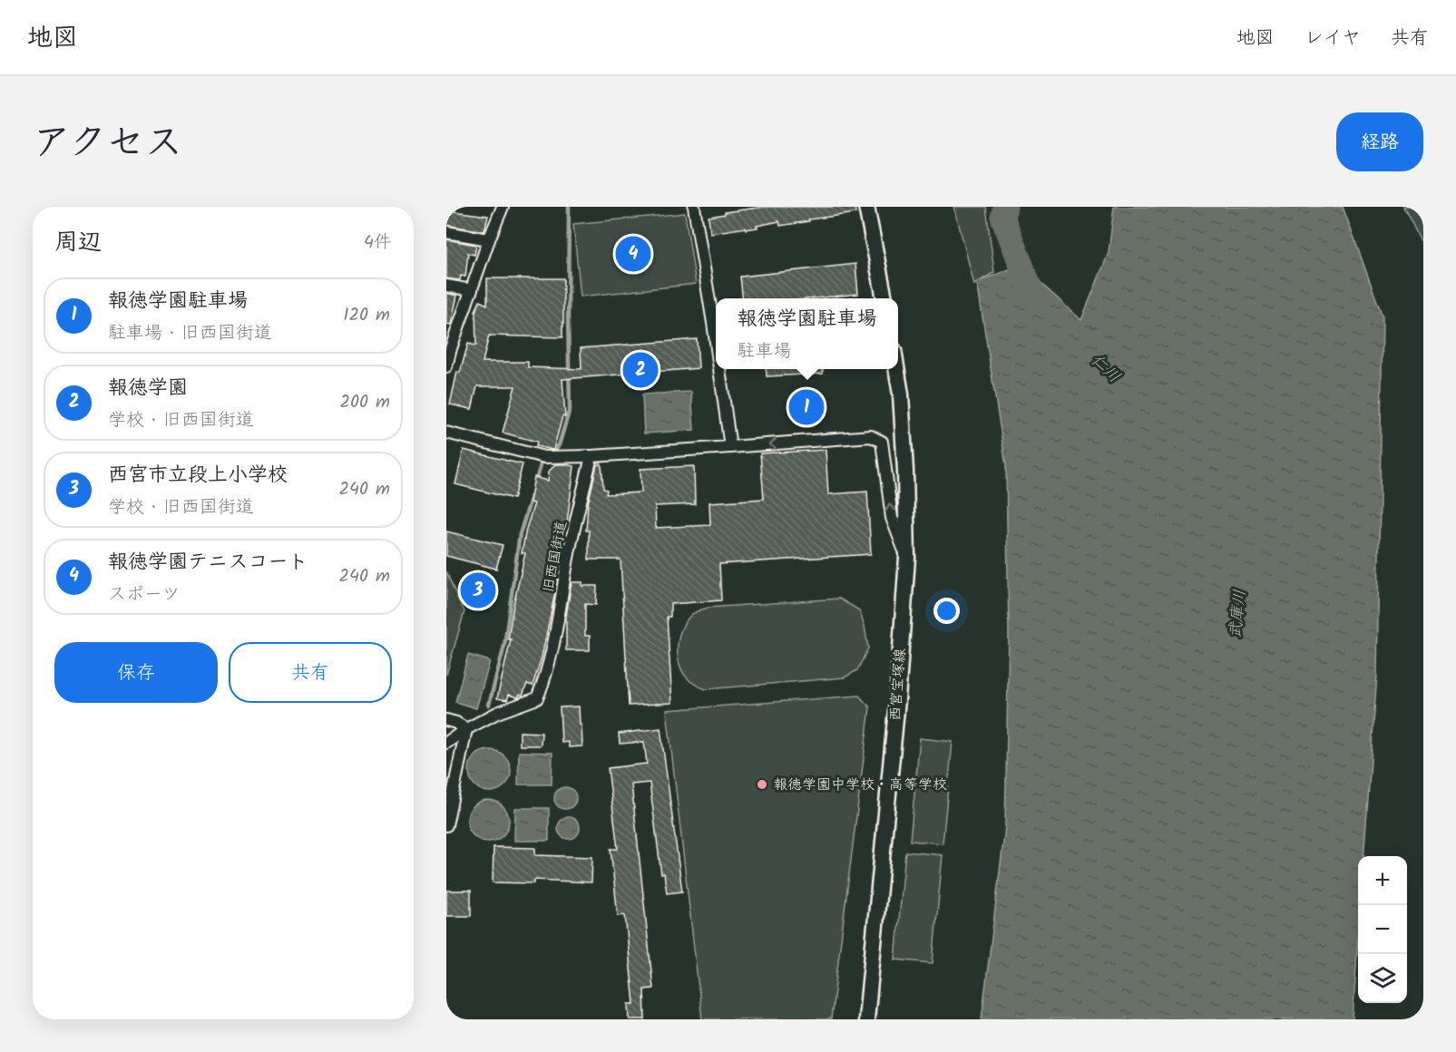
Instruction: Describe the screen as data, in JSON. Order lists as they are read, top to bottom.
{
  "streets": {
    "main road": ["西宮宝塚線"],
    "street": ["旧西国街道"]
  },
  "water": ["仁川", "武庫川"],
  "places": ["報徳学園中学校・高等学校"],
  "page": {
    "header": "地図",
    "nav": ["地図", "レイヤ", "共有"],
    "title": "アクセス",
    "buttons": [
      "経路",
      ["保存", "共有"]
    ],
    "heading": ["周辺", "4件"],
    "pins": [
      "4",
      "2",
      "1",
      "3"
    ],
    "list": [
      {
        "mark": "1",
        "name": "報徳学園駐車場",
        "note": "駐車場 · 旧西国街道",
        "value": "120 m"
      },
      {
        "mark": "2",
        "name": "報徳学園",
        "note": "学校 · 旧西国街道",
        "value": "200 m"
      },
      {
        "mark": "3",
        "name": "西宮市立段上小学校",
        "note": "学校 · 旧西国街道",
        "value": "240 m"
      },
      {
        "mark": "4",
        "name": "報徳学園テニスコート",
        "note": "スポーツ",
        "value": "240 m"
      }
    ],
    "popup": ["報徳学園駐車場", "駐車場"],
    "map_buttons": ["+", "−"]
  }
}
